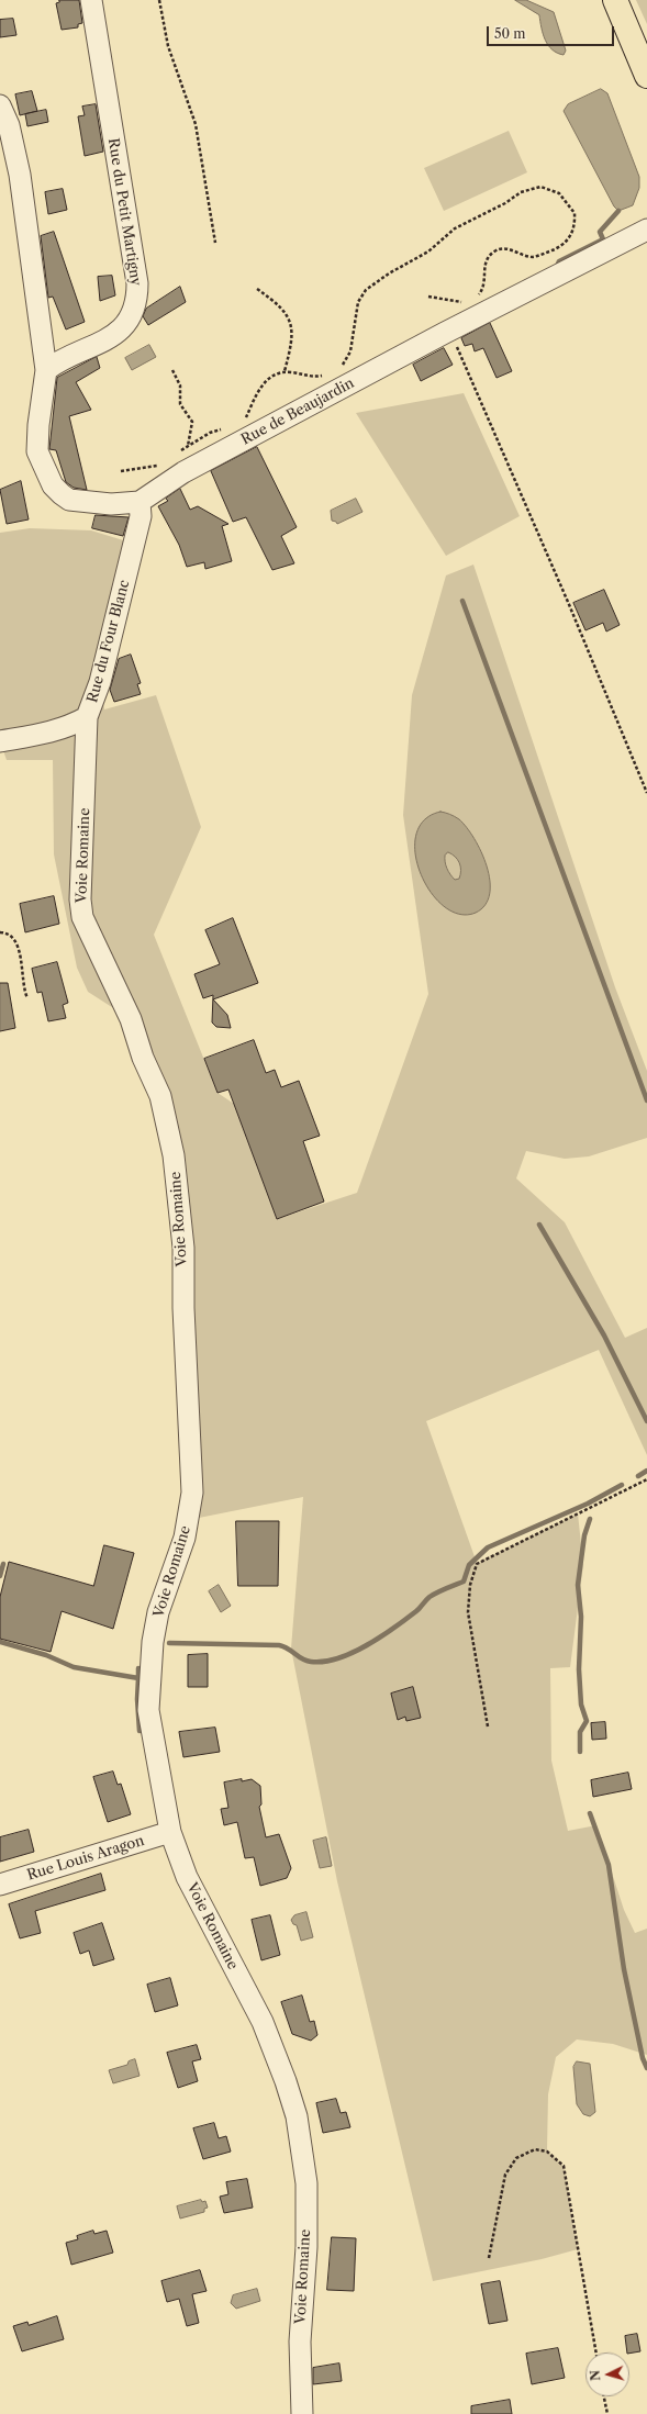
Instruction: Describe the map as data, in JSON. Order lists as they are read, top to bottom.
{
  "streets": {
    "street": [
      "Rue du Petit Martigny",
      "Rue de Beaujardin",
      "Rue du Four Blanc",
      "Voie Romaine",
      "Rue Louis Aragon"
    ]
  },
  "crossings": [
    ["Rue du Petit Martigny", "Rue de Beaujardin"],
    ["Rue de Beaujardin", "Rue du Four Blanc"],
    ["Rue du Four Blanc", "Voie Romaine"],
    ["Voie Romaine", "Rue Louis Aragon"]
  ],
  "scale_bar": "50 m",
  "north": "left"
}
